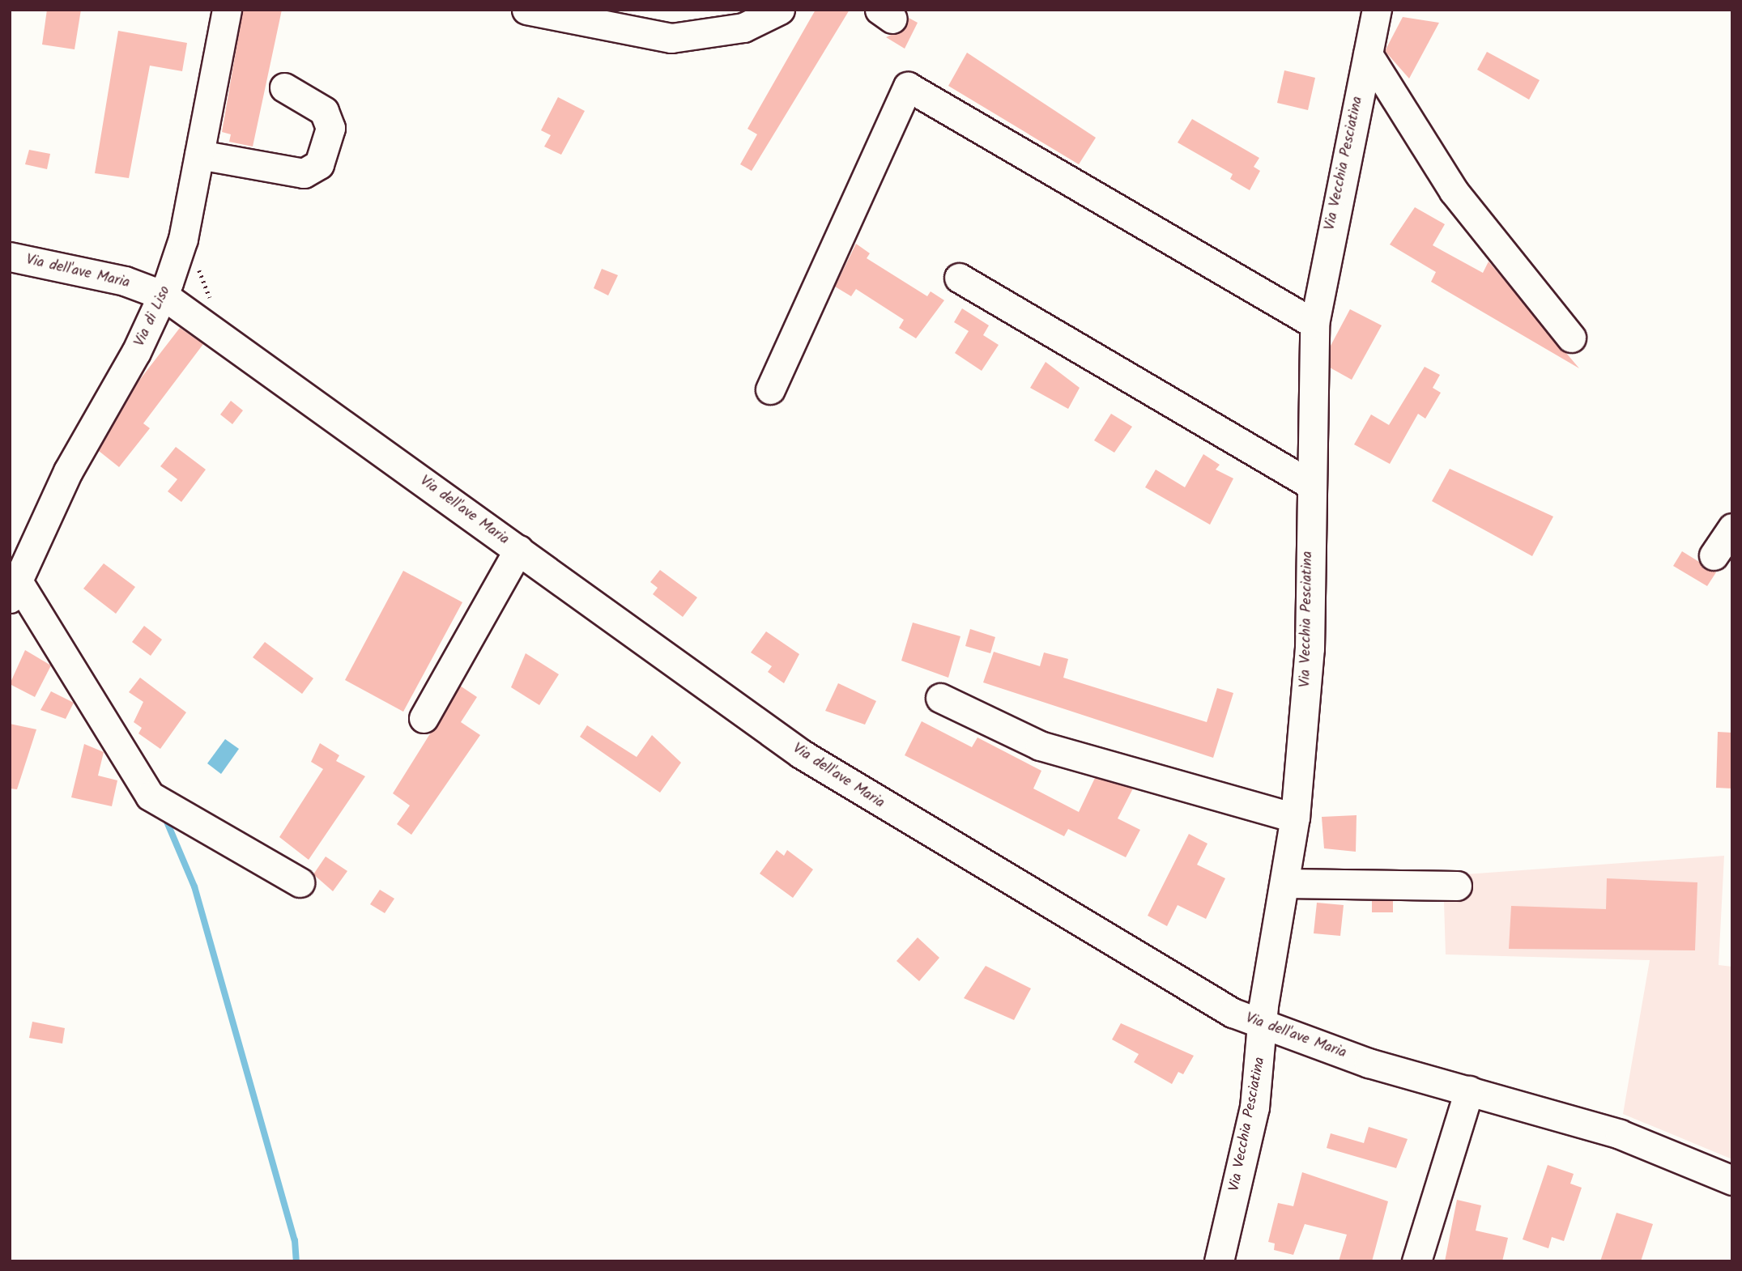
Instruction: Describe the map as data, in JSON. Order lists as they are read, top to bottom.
{
  "streets": {
    "street": ["Via Vecchia Pesciatina", "Via dell'ave Maria", "Via di Liso"]
  },
  "crossings": [
    ["Via Vecchia Pesciatina", "Via dell'ave Maria"],
    ["Via dell'ave Maria", "Via di Liso"]
  ]
}
